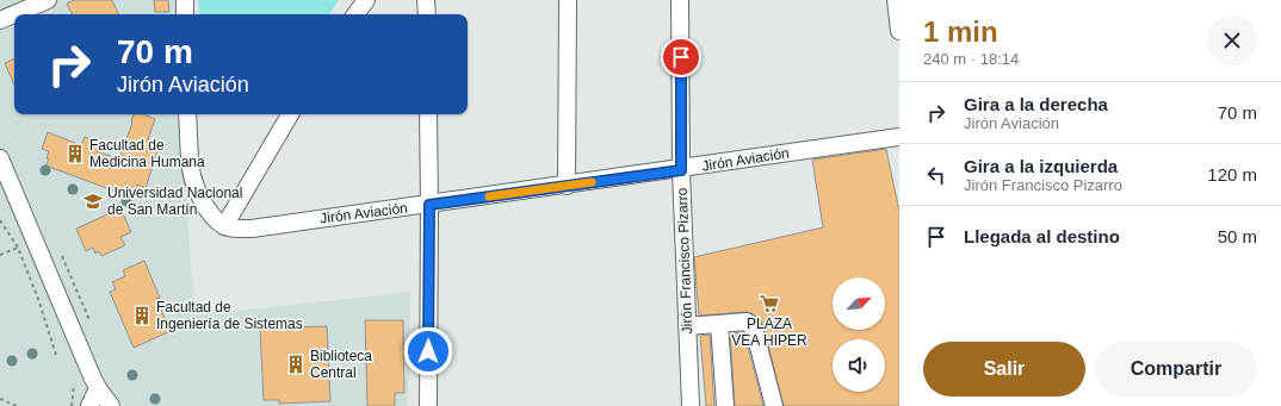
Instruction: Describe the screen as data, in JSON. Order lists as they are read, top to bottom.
{
  "streets": {
    "street": ["Jirón Aviación", "Jirón Francisco Pizarro"]
  },
  "crossings": [
    ["Jirón Aviación", "Jirón Francisco Pizarro"]
  ],
  "places": {
    "building": ["Facultad de Medicina Humana", "Facultad de Ingeniería de Sistemas", "Biblioteca Central"],
    "school or university": ["Universidad Nacional de San Martín"],
    "supermarket": ["PLAZA VEA HIPER"]
  },
  "north": "top right",
  "page": {
    "heading": ["1 min", "240 m · 18:14"],
    "turn": ["70 m", "Jirón Aviación"],
    "list": [
      {
        "name": "Gira a la derecha",
        "note": "Jirón Aviación",
        "value": "70 m"
      },
      {
        "name": "Gira a la izquierda",
        "note": "Jirón Francisco Pizarro",
        "value": "120 m"
      },
      {
        "name": "Llegada al destino",
        "value": "50 m"
      }
    ],
    "buttons": ["Salir", "Compartir"]
  }
}
